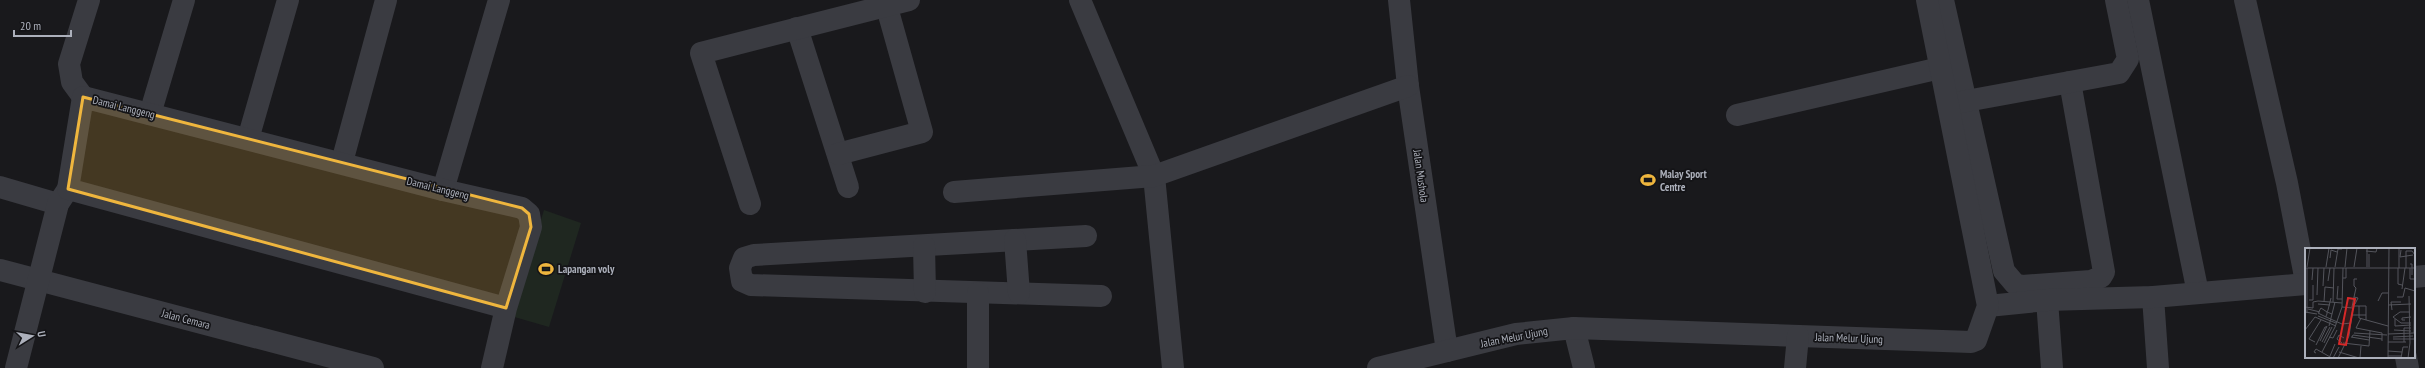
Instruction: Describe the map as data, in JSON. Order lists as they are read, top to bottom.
{
  "streets": {
    "street": [
      "Damai Langgeng",
      "Jalan Mushola",
      "Jalan Cemara",
      "Jalan Melur Ujung"
    ]
  },
  "crossings": [
    ["Damai Langgeng", "Jalan Cemara"],
    ["Jalan Mushola", "Jalan Melur Ujung"]
  ],
  "places": {
    "sports": ["Malay Sport Centre", "Lapangan voly"]
  },
  "scale_bar": "20 m",
  "north": "right"
}
